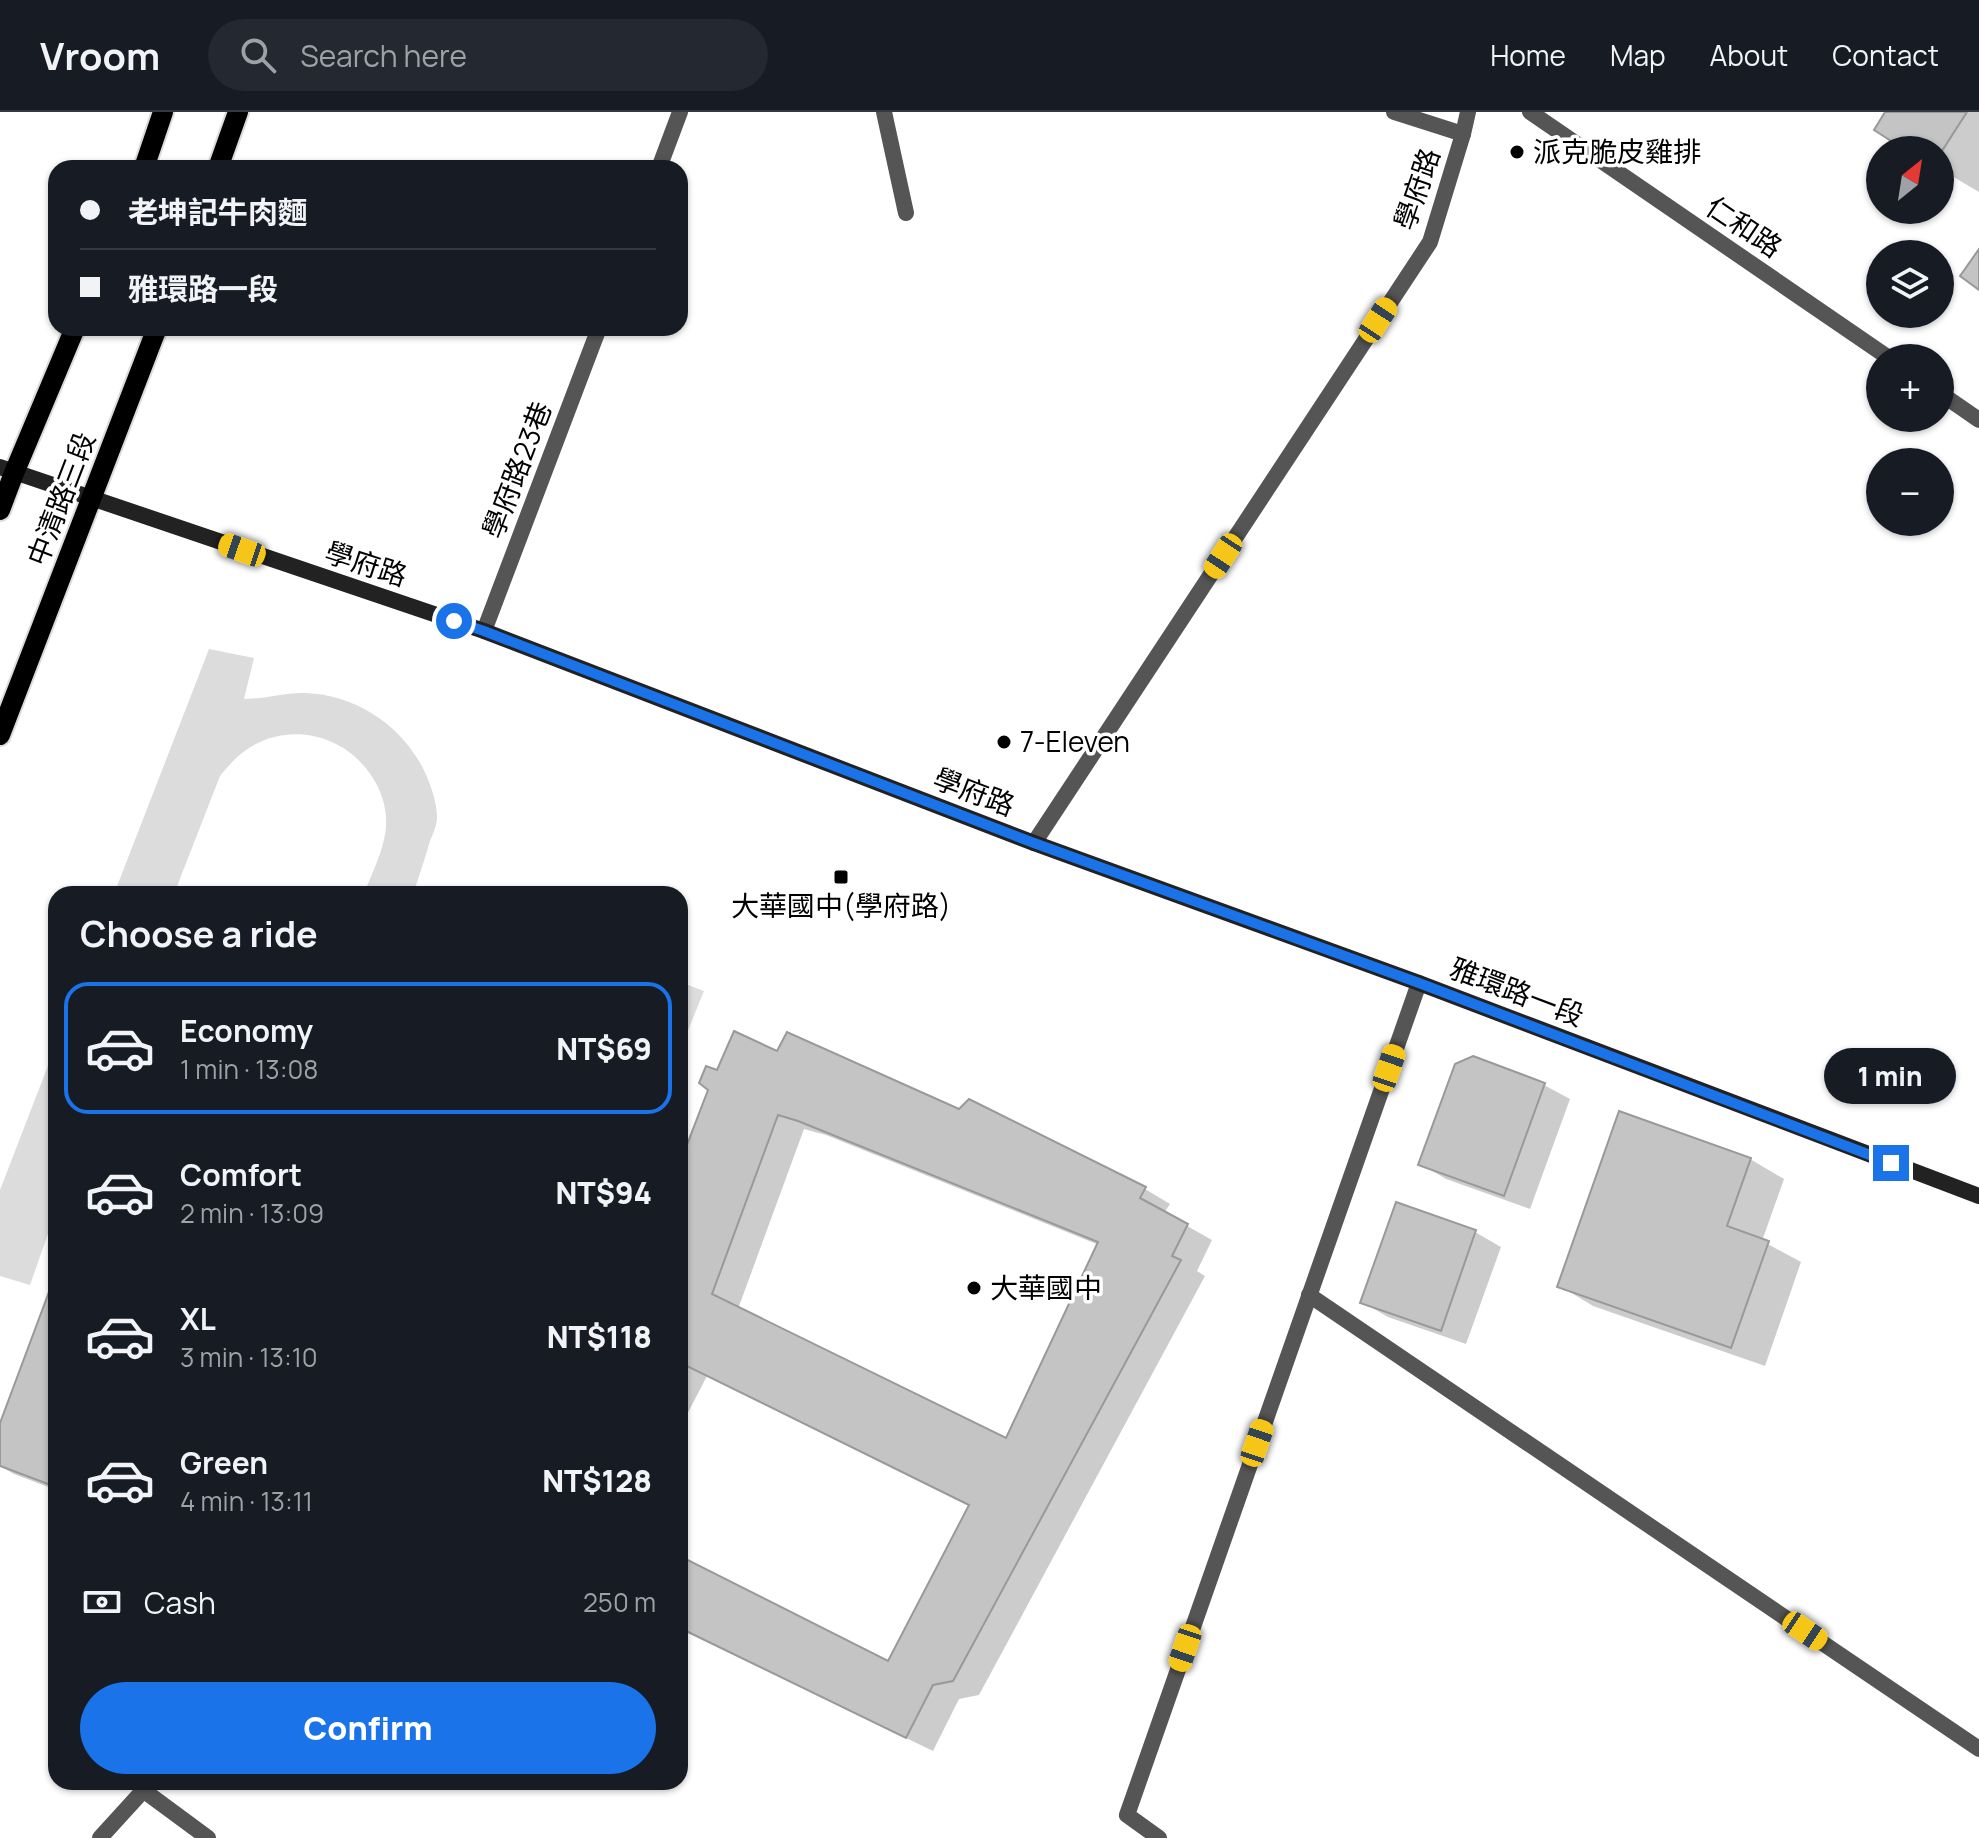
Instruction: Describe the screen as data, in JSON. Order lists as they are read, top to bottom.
{
  "streets": {
    "main road": ["中清路三段"],
    "street": [
      "學府路",
      "仁和路",
      "學府路23巷",
      "雅環路一段"
    ]
  },
  "crossings": [
    ["學府路", "學府路23巷"],
    ["學府路", "中清路三段"],
    ["學府路", "雅環路一段"]
  ],
  "places": {
    "other": ["派克脆皮雞排", "7-Eleven", "大華國中"],
    "transit": ["大華國中(學府路)"]
  },
  "north": "top right",
  "page": {
    "header": "Vroom",
    "search": "Search here",
    "nav": [
      "Home",
      "Map",
      "About",
      "Contact"
    ],
    "map_buttons": ["+", "−"],
    "banner": ["老坤記牛肉麵", "雅環路一段"],
    "heading": "Choose a ride",
    "list": [
      {
        "name": "Economy",
        "note": "1 min · 13:08",
        "value": "NT$69"
      },
      {
        "name": "Comfort",
        "note": "2 min · 13:09",
        "value": "NT$94"
      },
      {
        "name": "XL",
        "note": "3 min · 13:10",
        "value": "NT$118"
      },
      {
        "name": "Green",
        "note": "4 min · 13:11",
        "value": "NT$128"
      }
    ],
    "bubble": "1 min",
    "pay": ["Cash", "250 m"],
    "buttons": "Confirm"
  }
}
